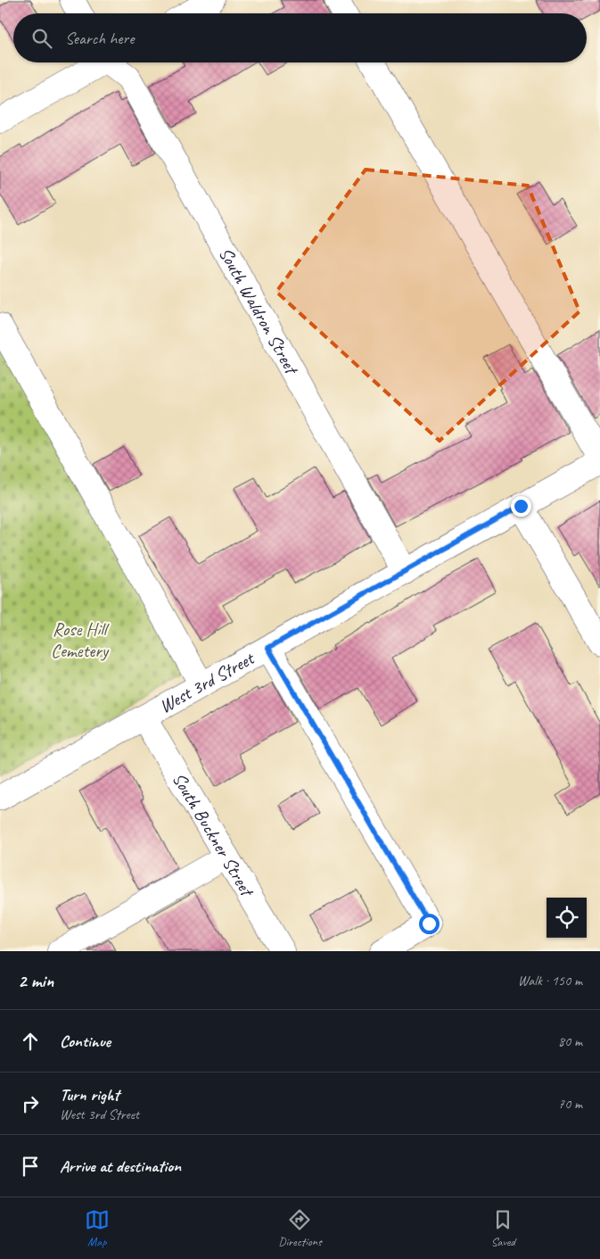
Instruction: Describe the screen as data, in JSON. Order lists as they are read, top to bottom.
{
  "streets": {
    "street": ["South Waldron Street", "West 3rd Street", "South Buckner Street"]
  },
  "crossings": [
    ["South Waldron Street", "West 3rd Street"],
    ["West 3rd Street", "South Buckner Street"]
  ],
  "parks": ["Rose Hill Cemetery"],
  "page": {
    "search": "Search here",
    "heading": ["2 min", "Walk · 150 m"],
    "list": [
      ["Continue", "80 m"],
      ["Turn right", "West 3rd Street", "70 m"],
      "Arrive at destination"
    ],
    "nav": ["Map", "Directions", "Saved"]
  }
}
